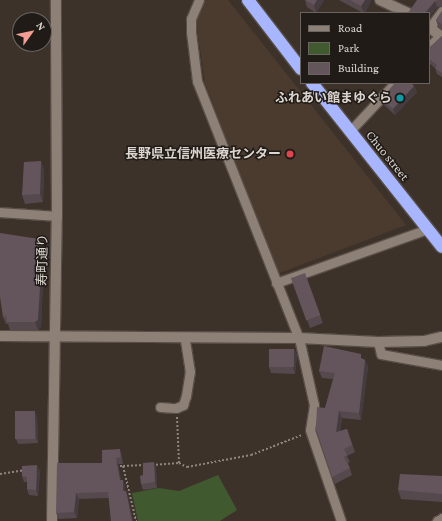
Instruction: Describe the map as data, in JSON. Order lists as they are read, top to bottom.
{
  "streets": {
    "highway": ["Chuo street"],
    "street": ["寿町通り"]
  },
  "places": ["ふれあい館まゆぐら", "長野県立信州医療センター"],
  "legend": ["Road", "Park", "Building"],
  "north": "top right"
}
